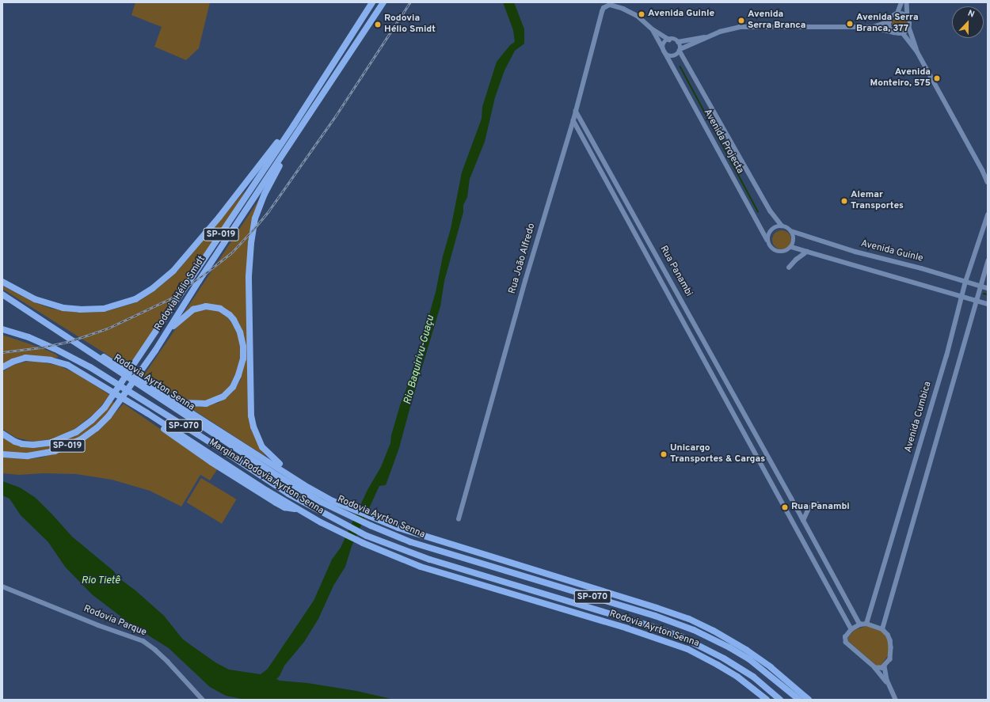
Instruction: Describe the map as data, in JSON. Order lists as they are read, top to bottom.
{
  "streets": {
    "highway": [
      "SP-019",
      "Rodovia Hélio Smidt",
      "Rodovia Ayrton Senna",
      "SP-070",
      "Marginal Rodovia Ayrton Senna"
    ],
    "street": [
      "Avenida Projecta",
      "Avenida Guinle",
      "Rua João Alfredo",
      "Rua Panambi",
      "Avenida Cumbica",
      "Rodovia Parque"
    ]
  },
  "crossings": [
    ["Avenida Projecta", "Avenida Guinle"],
    ["Avenida Guinle", "Avenida Cumbica"],
    ["Rua João Alfredo", "Rua Panambi"],
    ["Rua Panambi", "Avenida Cumbica"],
    ["Rodovia Ayrton Senna", "Marginal Rodovia Ayrton Senna"]
  ],
  "water": ["Rio Baquirivu-Guaçu", "Rio Tietê"],
  "places": [
    "Avenida Guinle",
    "Avenida Serra Branca",
    "Avenida Serra Branca, 377",
    "Rodovia Hélio Smidt",
    "Avenida Monteiro, 575",
    "Alemar Transportes",
    "Unicargo Transportes & Cargas",
    "Rua Panambi"
  ],
  "north": "top"
}
